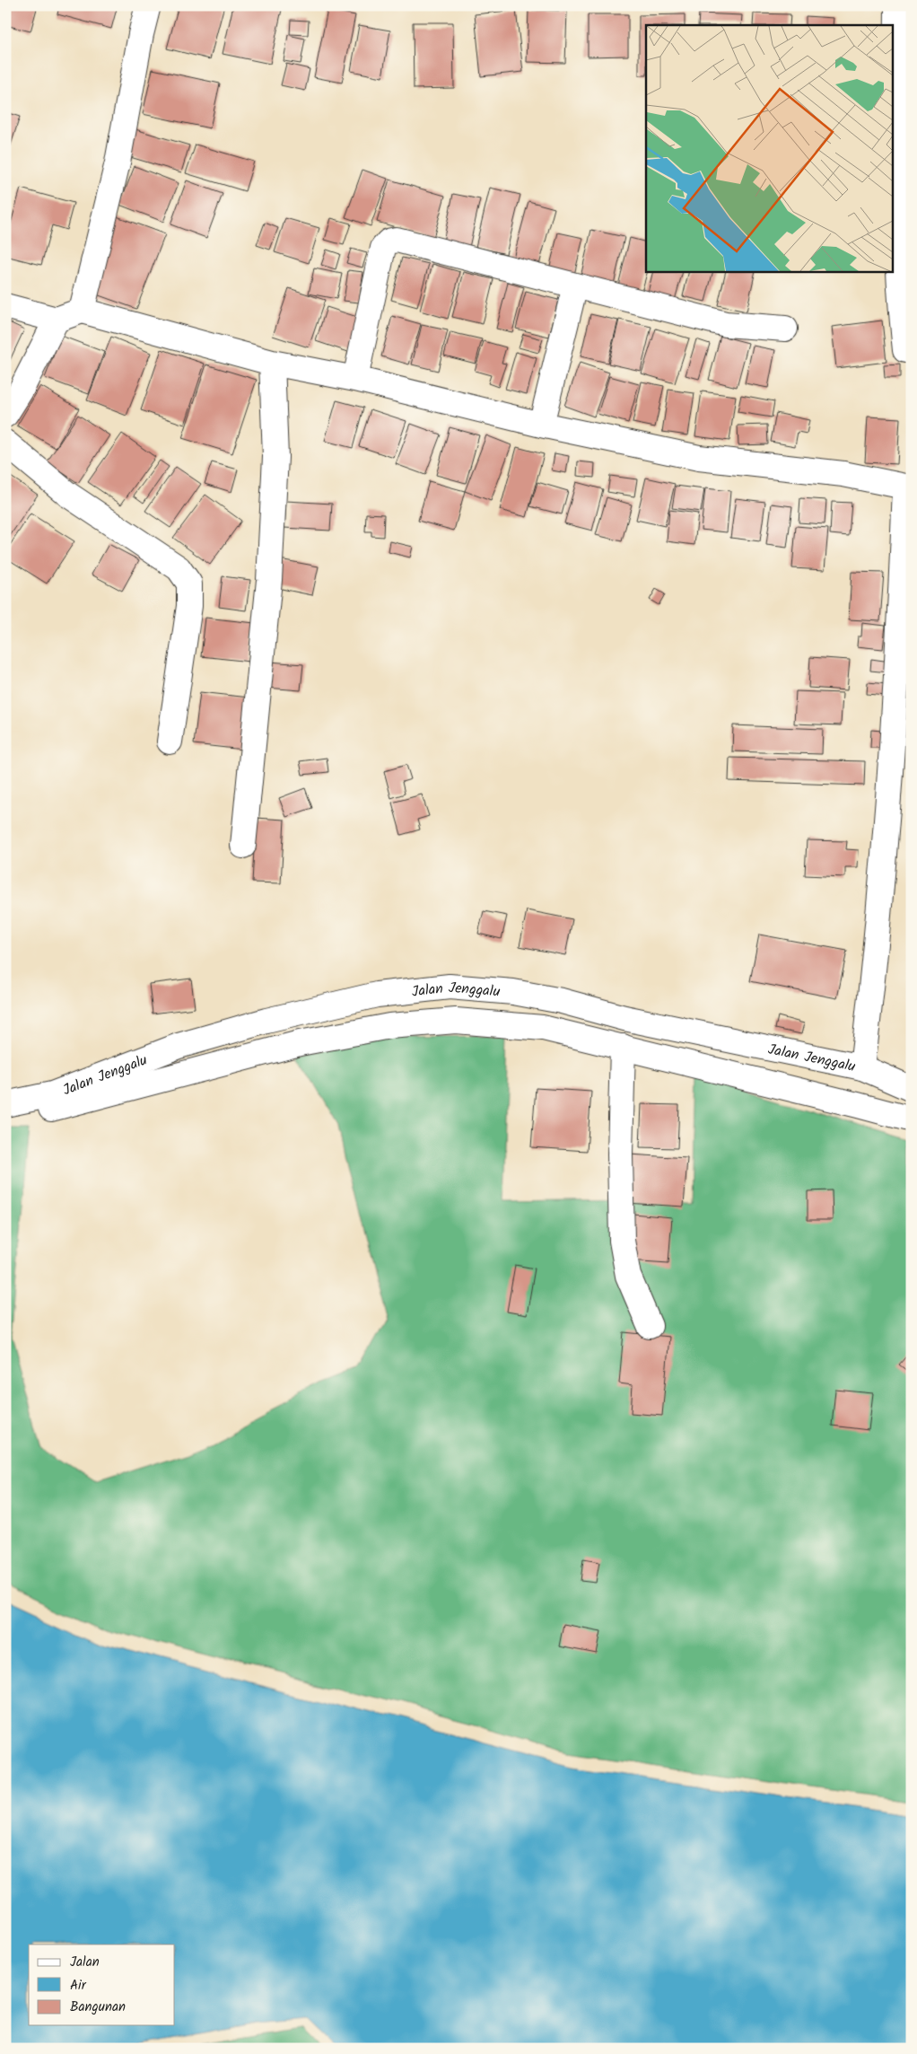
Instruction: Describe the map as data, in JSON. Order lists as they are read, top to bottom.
{
  "streets": {
    "street": ["Jalan Jenggalu"]
  },
  "legend": ["Jalan", "Air", "Bangunan"]
}
